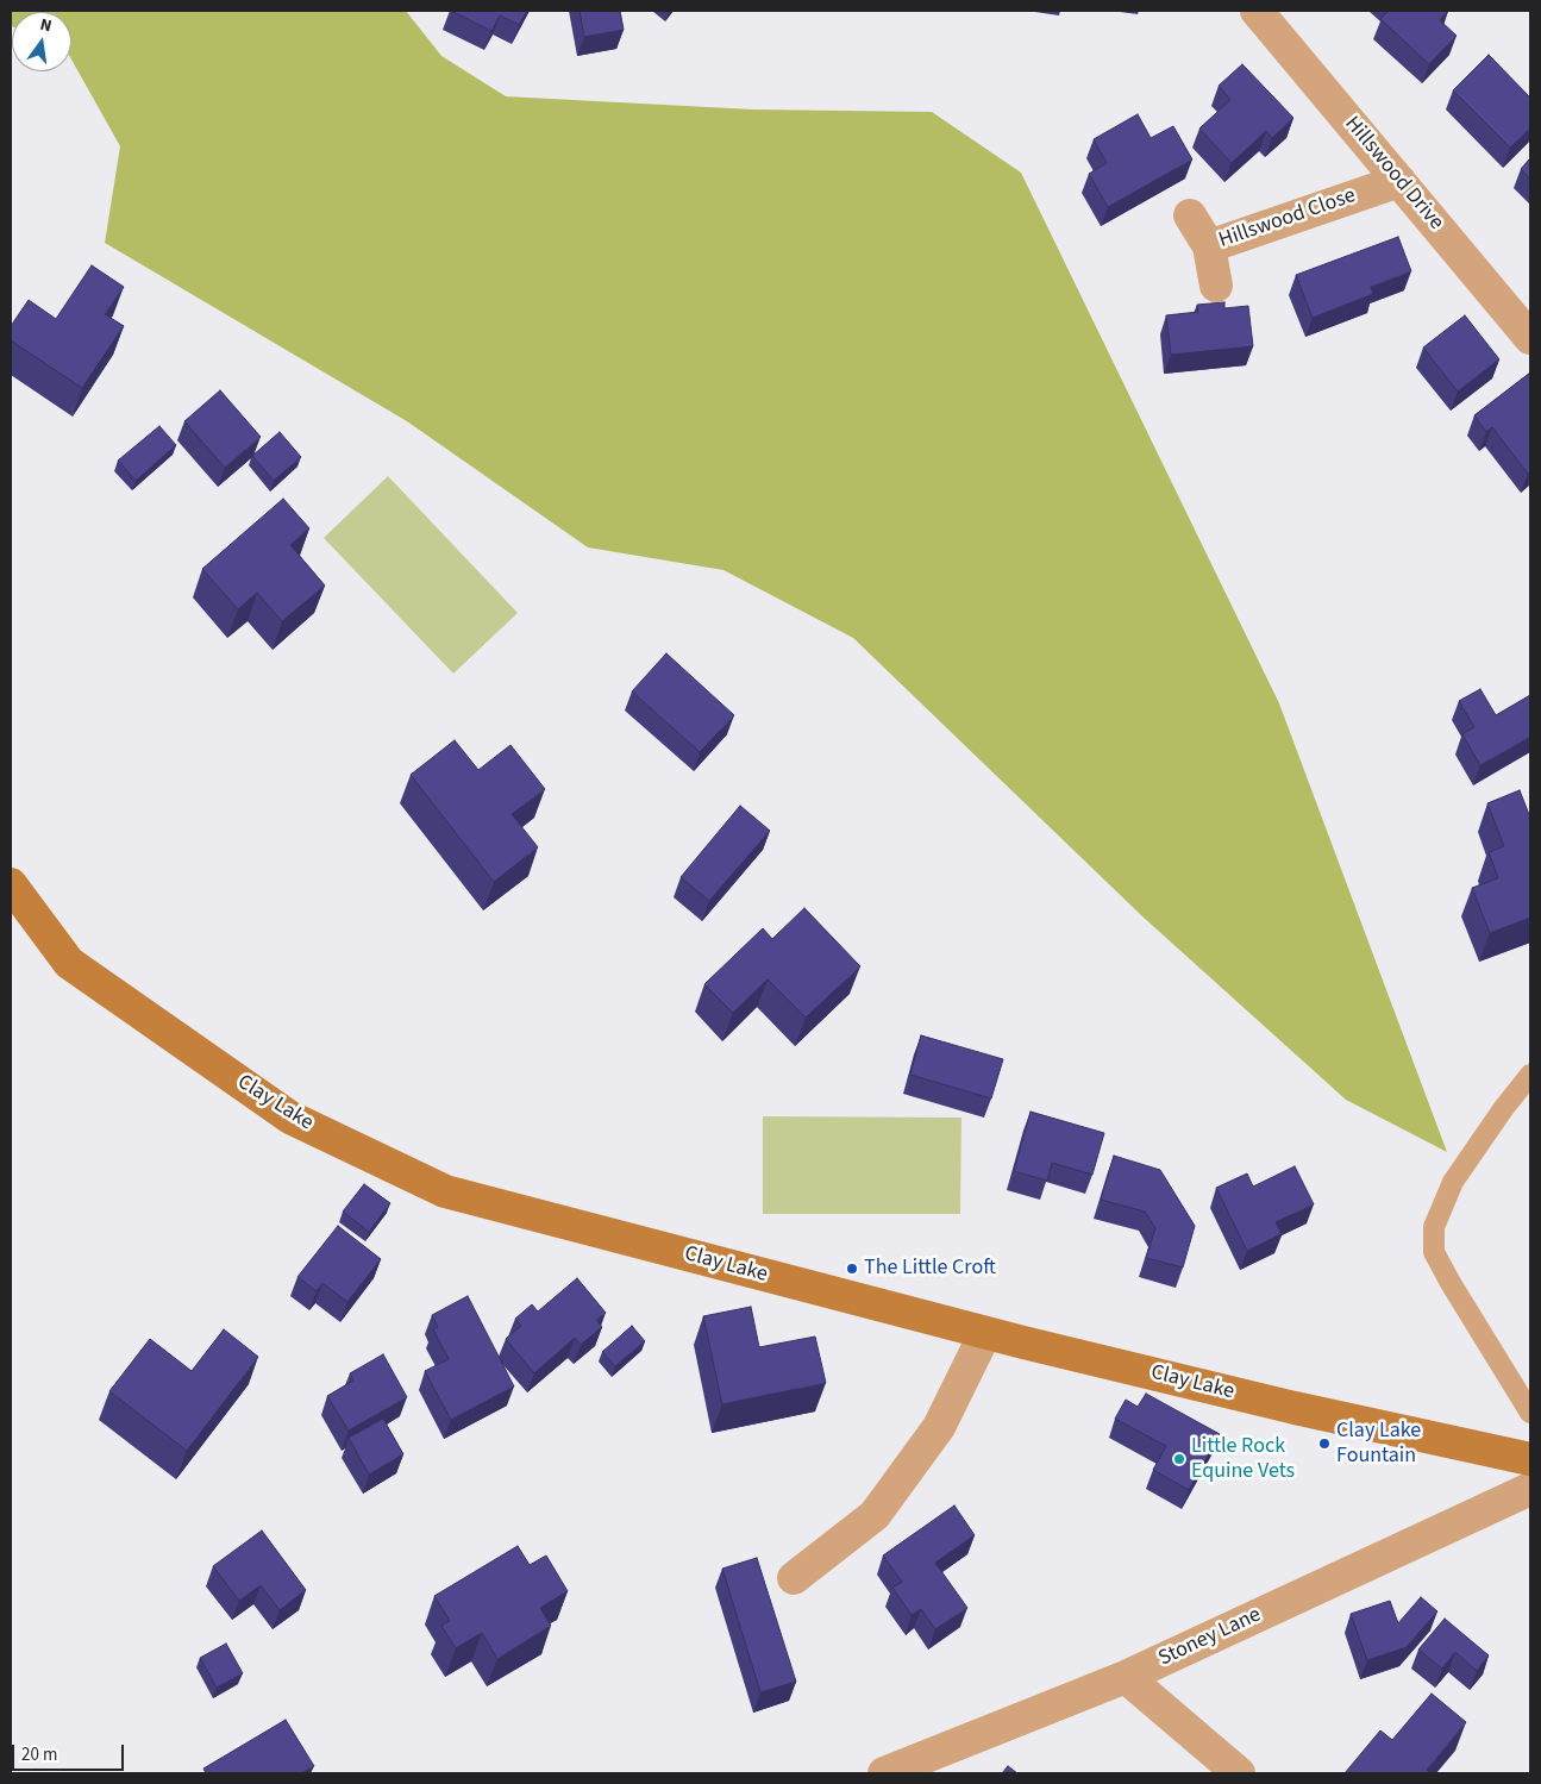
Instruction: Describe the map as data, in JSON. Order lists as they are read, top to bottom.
{
  "streets": {
    "main road": ["Clay Lake"],
    "street": ["Hillswood Drive", "Hillswood Close", "Stoney Lane"]
  },
  "crossings": [
    ["Hillswood Drive", "Hillswood Close"]
  ],
  "places": ["The Little Croft", "Clay Lake Fountain", "Little Rock Equine Vets"],
  "scale_bar": "20 m",
  "north": "top"
}
